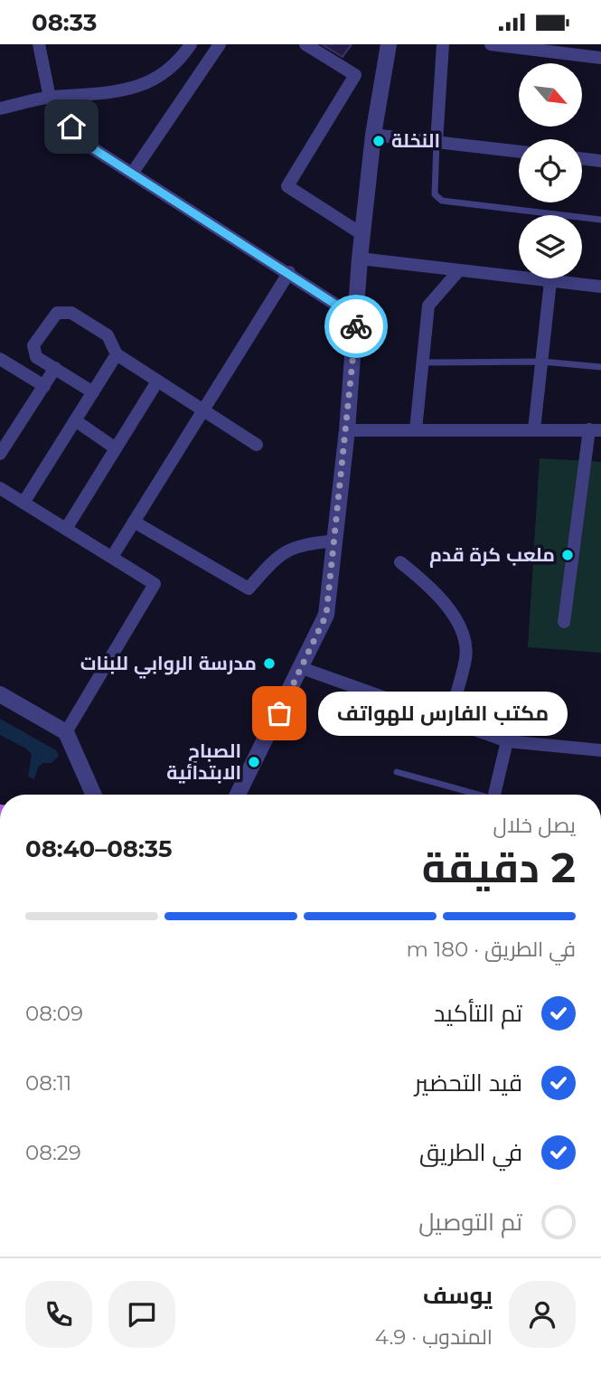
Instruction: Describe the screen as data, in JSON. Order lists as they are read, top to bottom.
{
  "places": [
    "النخلة",
    "ملعب كرة قدم",
    "مدرسة الروابي للبنات",
    "مكتب الفارس للهواتف",
    "الصباح الابتدائية"
  ],
  "north": "bottom right",
  "page": {
    "status": "08:33",
    "bubble": "مكتب الفارس للهواتف",
    "heading": ["2 دقيقة", "يصل خلال", "08:35–08:40"],
    "panel": ["يوسف", "المندوب · 4.9"],
    "bar": "في الطريق · 180 m",
    "list": [
      ["تم التأكيد", "08:09"],
      ["قيد التحضير", "08:11"],
      ["في الطريق", "08:29"],
      "تم التوصيل"
    ]
  }
}
